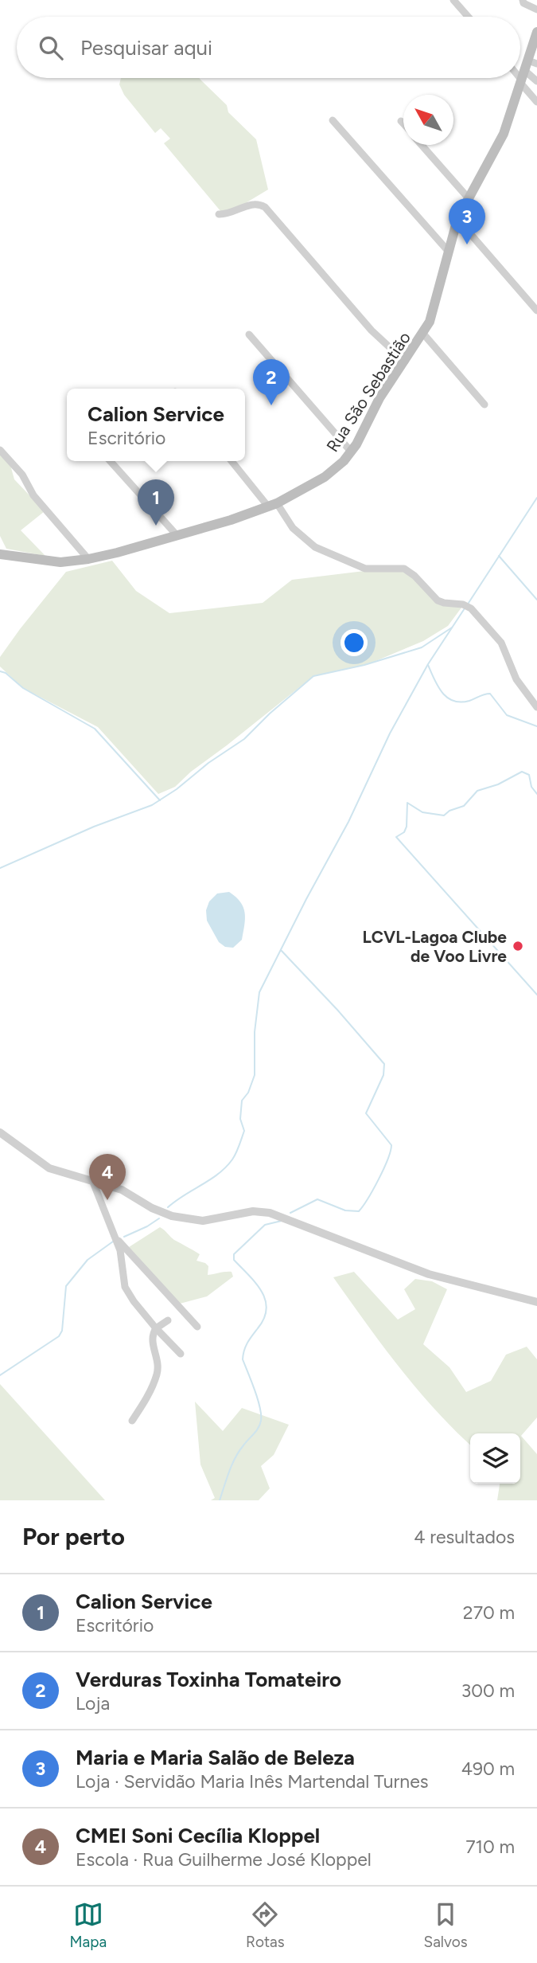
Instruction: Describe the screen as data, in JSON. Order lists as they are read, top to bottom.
{
  "streets": {
    "main road": ["Rua São Sebastião"]
  },
  "places": ["LCVL-Lagoa Clube de Voo Livre"],
  "north": "top left",
  "page": {
    "search": "Pesquisar aqui",
    "pins": [
      "3",
      "2",
      "1",
      "4"
    ],
    "popup": ["Calion Service", "Escritório"],
    "heading": ["Por perto", "4 resultados"],
    "list": [
      {
        "mark": "1",
        "name": "Calion Service",
        "note": "Escritório",
        "value": "270 m"
      },
      {
        "mark": "2",
        "name": "Verduras Toxinha Tomateiro",
        "note": "Loja",
        "value": "300 m"
      },
      {
        "mark": "3",
        "name": "Maria e Maria Salão de Beleza",
        "note": "Loja · Servidão Maria Inês Martendal Turnes",
        "value": "490 m"
      },
      {
        "mark": "4",
        "name": "CMEI Soni Cecília Kloppel",
        "note": "Escola · Rua Guilherme José Kloppel",
        "value": "710 m"
      }
    ],
    "nav": ["Mapa", "Rotas", "Salvos"]
  }
}
